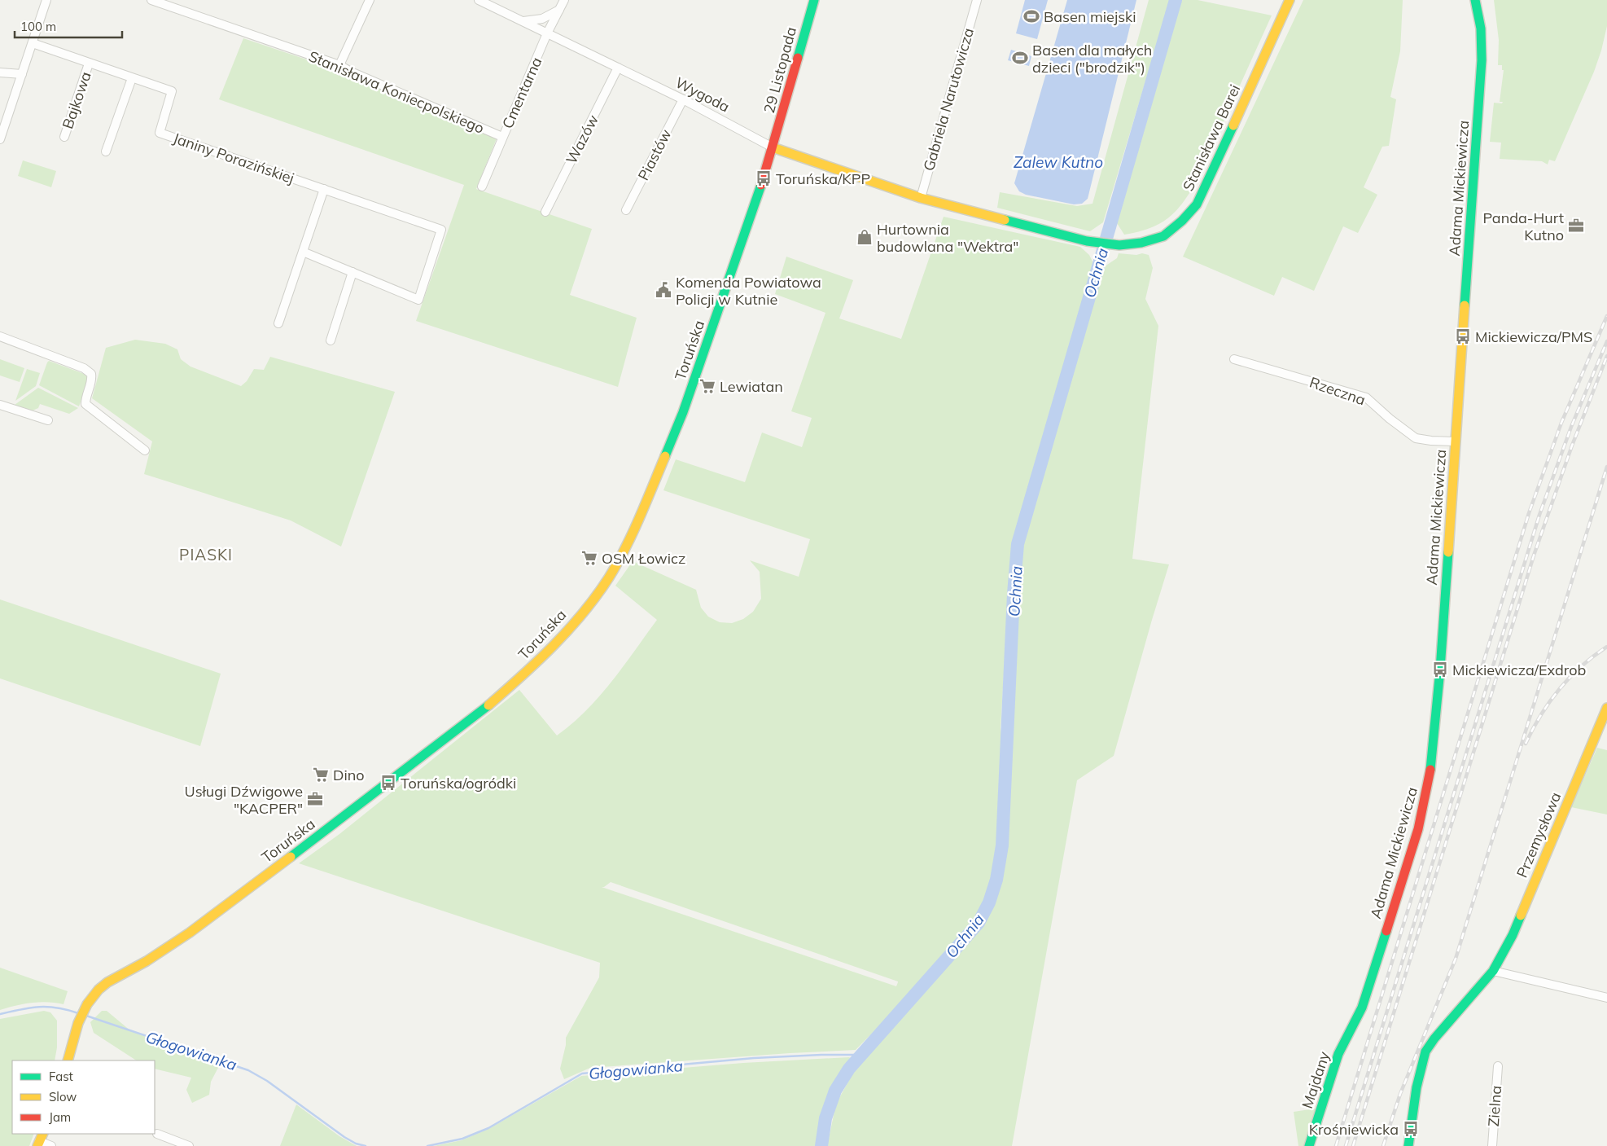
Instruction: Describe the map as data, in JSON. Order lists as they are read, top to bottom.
{
  "streets": {
    "street": [
      "29 Listopada",
      "Stanisława Koniecpolskiego",
      "Cmentarna",
      "Wygoda",
      "Gabriela Narutowicza",
      "Bajkowa",
      "Stanisława Barei",
      "Wazów",
      "Piastów",
      "Janiny Porazińskiej",
      "Adama Mickiewicza",
      "Toruńska",
      "Rzeczna",
      "Przemysłowa",
      "Majdany",
      "Zielna"
    ]
  },
  "crossings": [
    ["29 Listopada", "Wygoda"],
    ["29 Listopada", "Toruńska"],
    ["Stanisława Koniecpolskiego", "Cmentarna"],
    ["Cmentarna", "Wygoda"],
    ["Wygoda", "Gabriela Narutowicza"],
    ["Wygoda", "Stanisława Barei"],
    ["Wygoda", "Wazów"],
    ["Wygoda", "Piastów"],
    ["Wygoda", "Toruńska"],
    ["Gabriela Narutowicza", "Stanisława Barei"],
    ["Bajkowa", "Janiny Porazińskiej"],
    ["Adama Mickiewicza", "Rzeczna"],
    ["Adama Mickiewicza", "Majdany"]
  ],
  "districts": ["PIASKI"],
  "water": ["Zalew Kutno", "Ochnia", "Głogowianka"],
  "places": {
    "sports": ["Basen miejski", "Basen dla małych dzieci (\"brodzik\")"],
    "bus stop": [
      "Toruńska/KPP",
      "Mickiewicza/PMS",
      "Mickiewicza/Exdrob",
      "Toruńska/ogródki",
      "Krośniewicka"
    ],
    "office": ["Panda-Hurt Kutno", "Usługi Dźwigowe \"KACPER\""],
    "shop": ["Hurtownia budowlana \"Wektra\""],
    "public building": ["Komenda Powiatowa Policji w Kutnie"],
    "supermarket": ["Lewiatan", "OSM Łowicz", "Dino"]
  },
  "legend": ["Fast", "Slow", "Jam"],
  "scale_bar": "100 m"
}
